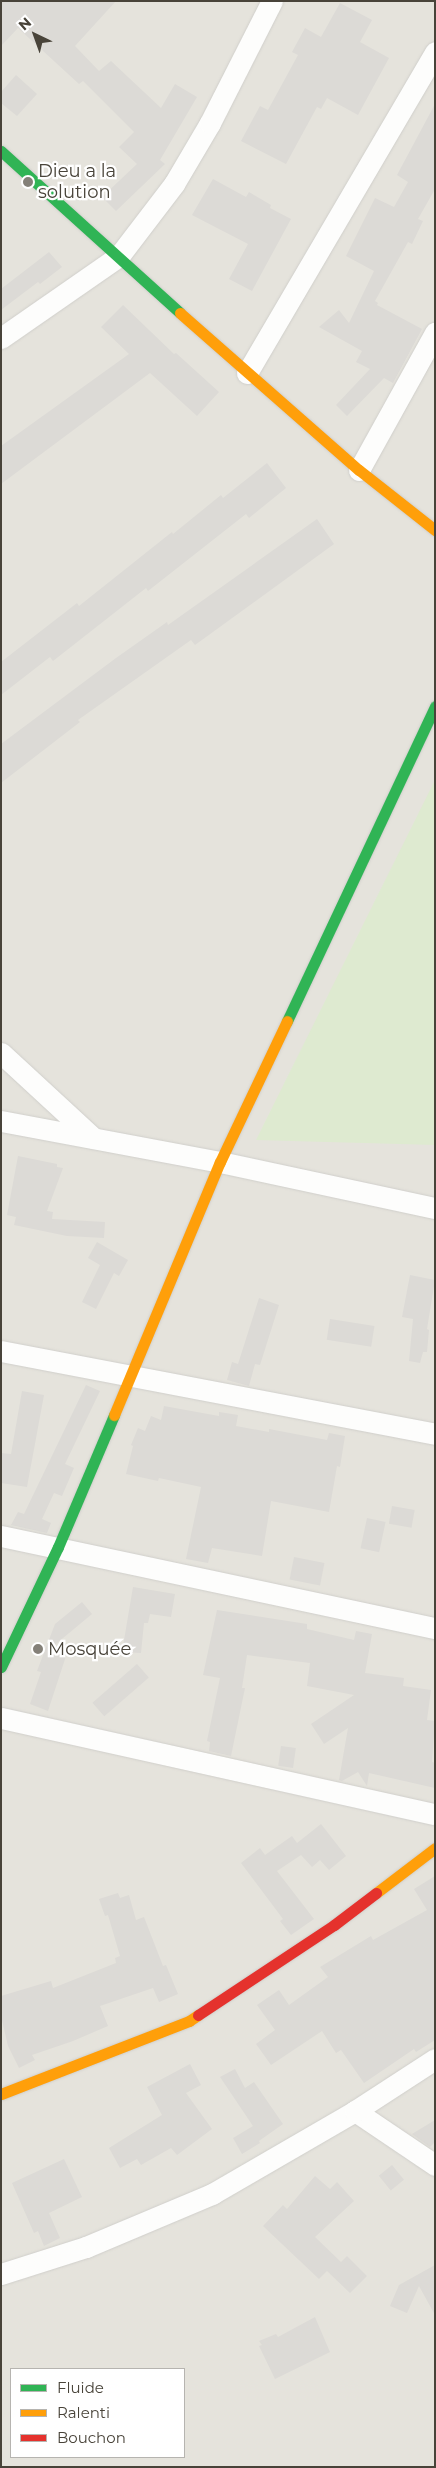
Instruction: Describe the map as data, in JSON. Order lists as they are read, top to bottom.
{
  "places": ["Dieu a la solution", "Mosquée"],
  "legend": ["Fluide", "Ralenti", "Bouchon"],
  "north": "top left"
}
